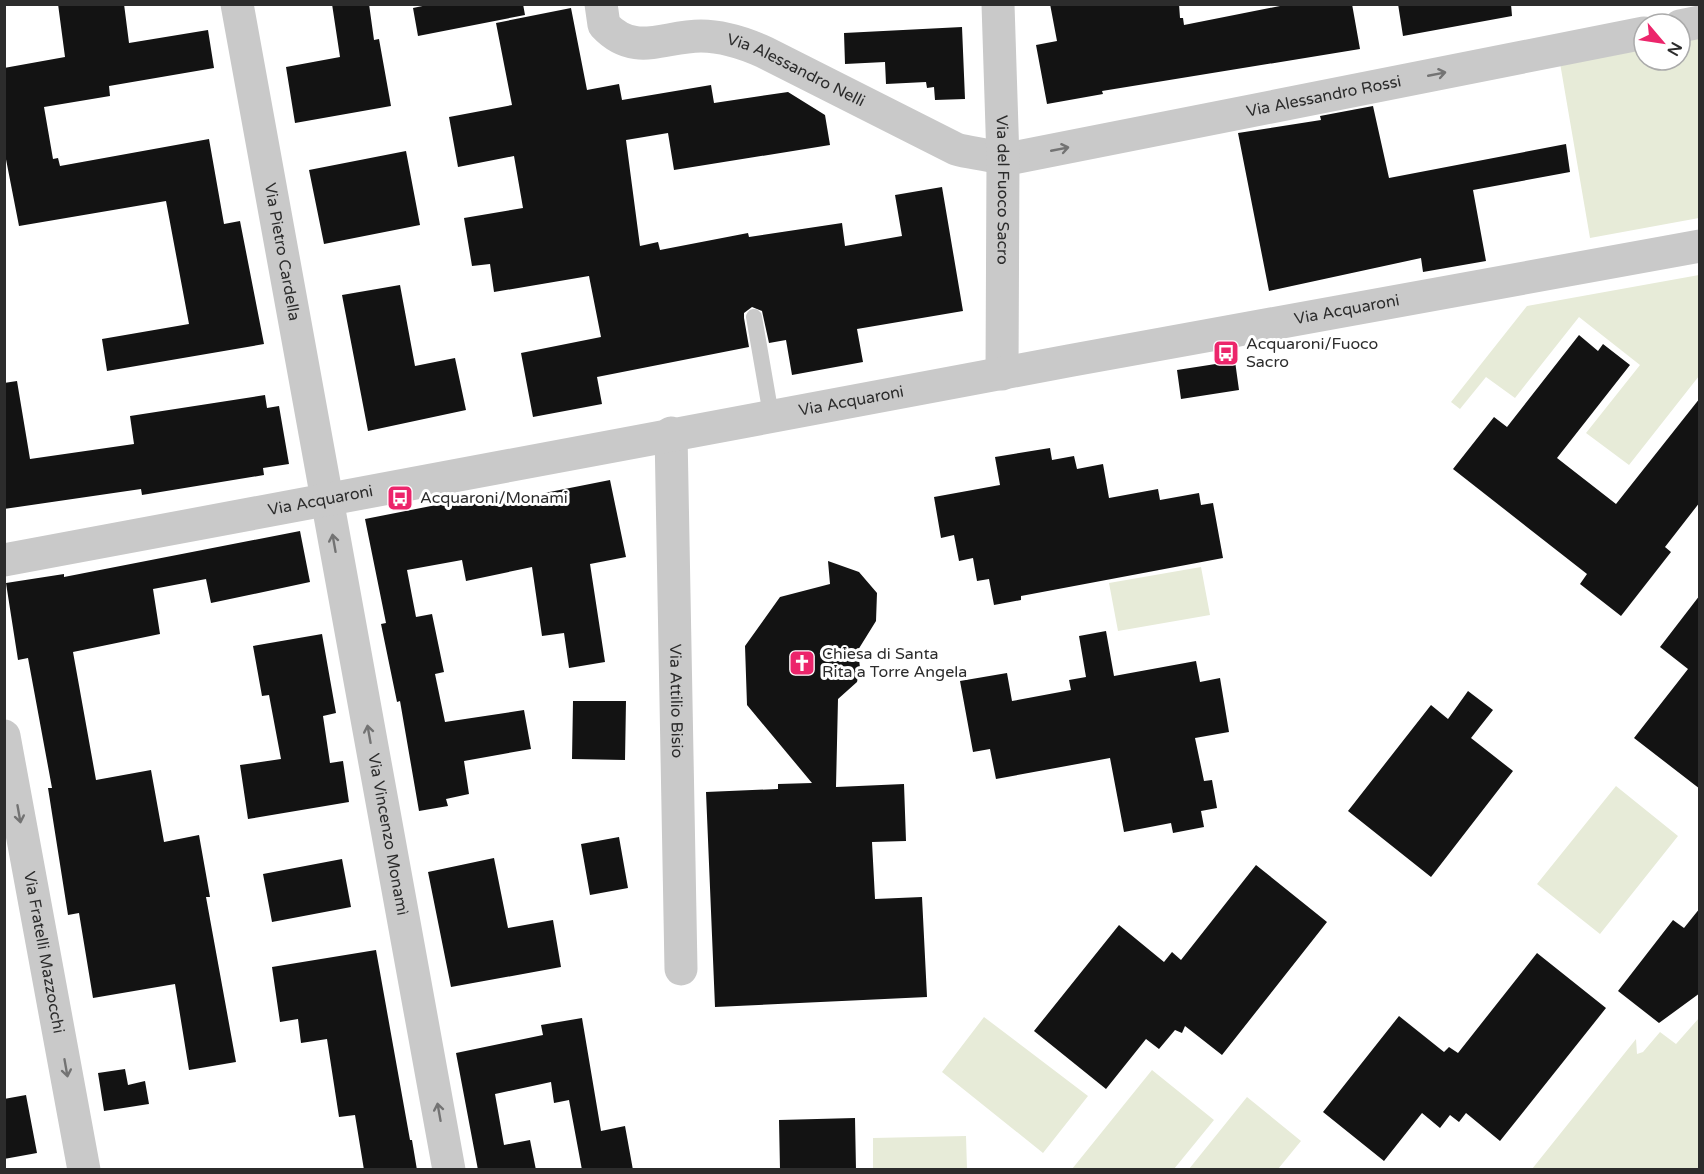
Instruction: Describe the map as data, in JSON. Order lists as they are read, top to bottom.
{
  "streets": {
    "street": [
      "Via Alessandro Nelli",
      "Via Alessandro Rossi",
      "Via del Fuoco Sacro",
      "Via Pietro Cardella",
      "Via Acquaroni",
      "Via Attilio Bisio",
      "Via Vincenzo Monamì",
      "Via Fratelli Mazzocchi"
    ]
  },
  "crossings": [
    ["Via Alessandro Nelli", "Via Alessandro Rossi"],
    ["Via Alessandro Nelli", "Via del Fuoco Sacro"],
    ["Via Alessandro Rossi", "Via del Fuoco Sacro"],
    ["Via del Fuoco Sacro", "Via Acquaroni"],
    ["Via Pietro Cardella", "Via Acquaroni"],
    ["Via Pietro Cardella", "Via Vincenzo Monamì"],
    ["Via Acquaroni", "Via Attilio Bisio"],
    ["Via Acquaroni", "Via Vincenzo Monamì"]
  ],
  "one_way": ["Via Alessandro Rossi", "Via Vincenzo Monamì", "Via Fratelli Mazzocchi"],
  "places": {
    "bus stop": ["Acquaroni/Fuoco Sacro", "Acquaroni/Monami"],
    "church": ["Chiesa di Santa Rita a Torre Angela"]
  },
  "north": "bottom right"
}
